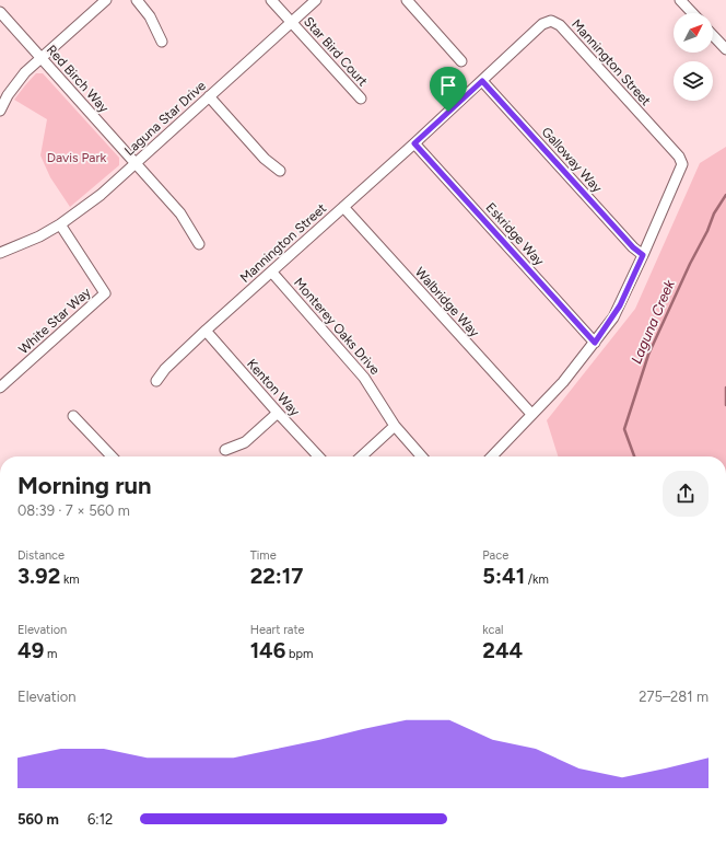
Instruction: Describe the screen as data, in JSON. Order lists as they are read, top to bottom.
{
  "streets": {
    "street": [
      "Star Bird Court",
      "Mannington Street",
      "Red Birch Way",
      "Laguna Star Drive",
      "Galloway Way",
      "Eskridge Way",
      "Walbridge Way",
      "White Star Way",
      "Monterey Oaks Drive",
      "Kenton Way"
    ]
  },
  "crossings": [
    ["Star Bird Court", "Laguna Star Drive"],
    ["Mannington Street", "Galloway Way"],
    ["Mannington Street", "Eskridge Way"],
    ["Mannington Street", "Walbridge Way"],
    ["Mannington Street", "Monterey Oaks Drive"],
    ["Mannington Street", "Kenton Way"],
    ["Red Birch Way", "Laguna Star Drive"],
    ["Laguna Star Drive", "White Star Way"]
  ],
  "water": ["Laguna Creek"],
  "parks": ["Davis Park"],
  "north": "top right",
  "page": {
    "heading": ["Morning run", "08:39 · 7 × 560 m"],
    "stats": [
      ["Distance", "3.92 km"],
      ["Time", "22:17"],
      ["Pace", "5:41 /km"],
      ["Elevation", "49 m"],
      ["Heart rate", "146 bpm"],
      ["kcal", "244"]
    ],
    "chart": ["Elevation", "275–281 m"],
    "list": [
      {
        "name": "560 m",
        "note": "6:12"
      }
    ]
  }
}
